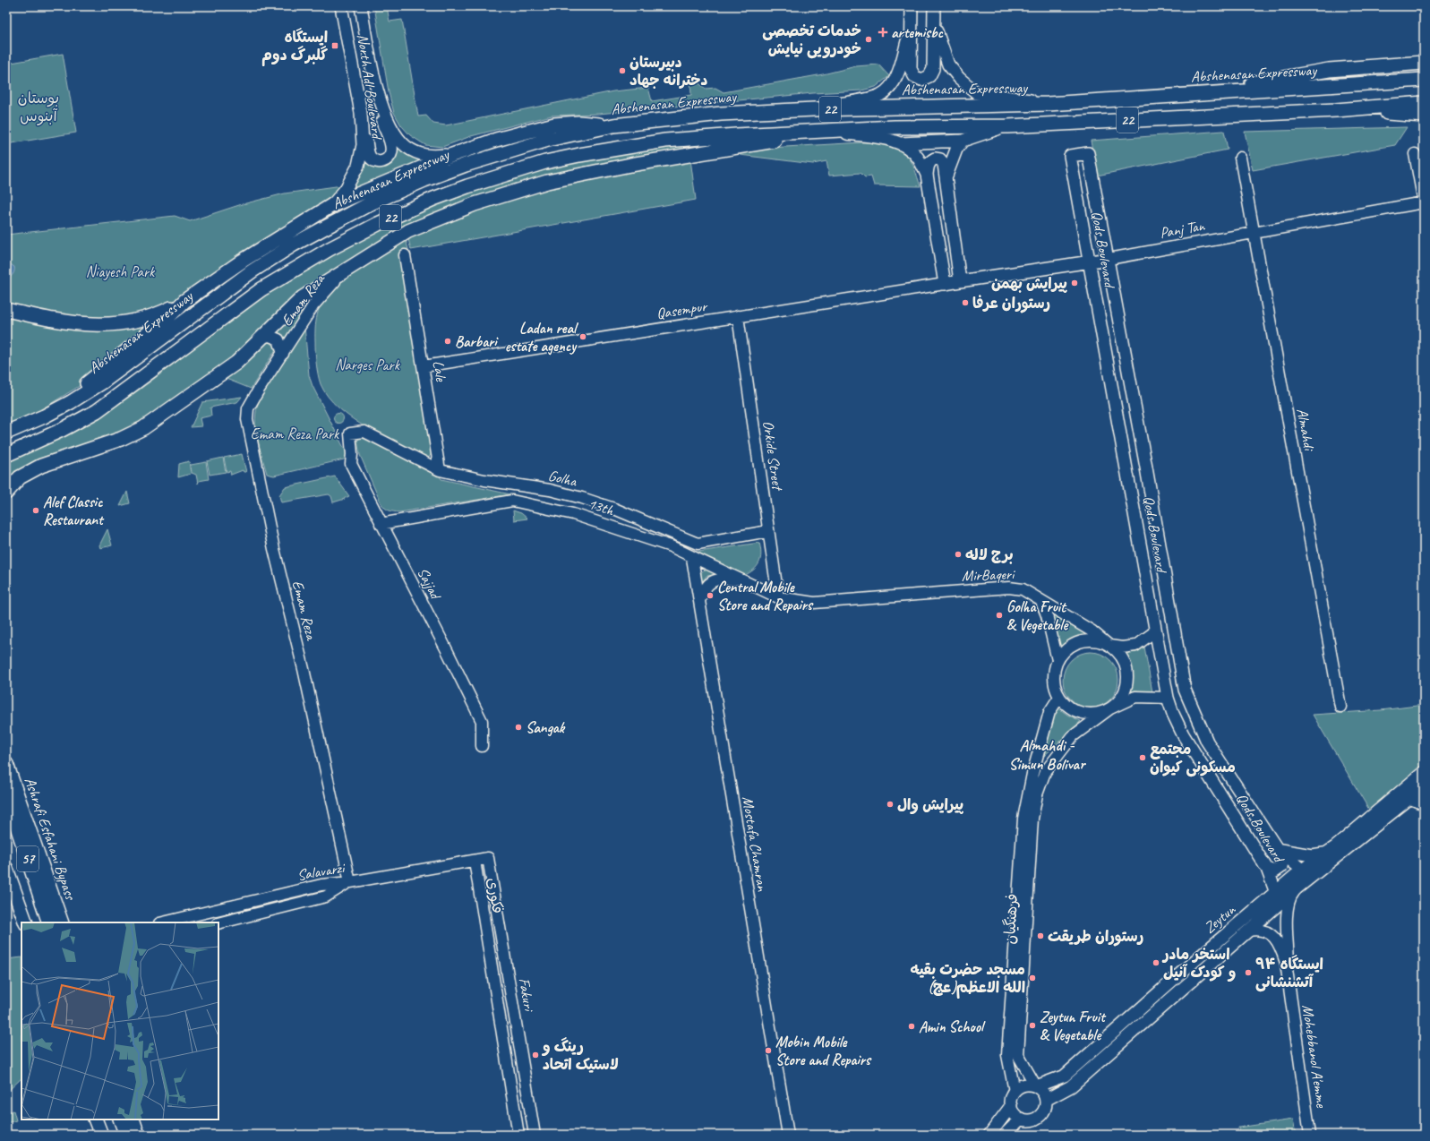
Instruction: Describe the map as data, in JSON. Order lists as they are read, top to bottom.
{
  "streets": {
    "main road": [
      "Abshenasan Expressway",
      "North Adl Boulevard",
      "22",
      "Panj Tan",
      "Qods Boulevard",
      "Ashrafi Esfahani Bypass",
      "57",
      "Zeytun"
    ],
    "street": [
      "Emam Reza",
      "Qasempur",
      "Lale",
      "Almahdi",
      "Orkide Street",
      "Golha",
      "13th",
      "MirBaqeri",
      "Sajjad",
      "Mostafa Chamran",
      "Salavarzi",
      "فکوری",
      "فرهنگیان",
      "Fakuri",
      "Mohebbanol A'emme"
    ]
  },
  "crossings": [
    ["Panj Tan", "Qods Boulevard"],
    ["Panj Tan", "Qasempur"],
    ["Panj Tan", "Almahdi"],
    ["Qods Boulevard", "Zeytun"],
    ["Emam Reza", "Salavarzi"],
    ["Qasempur", "Lale"],
    ["Qasempur", "Orkide Street"],
    ["Lale", "Golha"],
    ["Orkide Street", "Golha"],
    ["Orkide Street", "13th"],
    ["Orkide Street", "MirBaqeri"],
    ["Golha", "Sajjad"],
    ["13th", "MirBaqeri"],
    ["13th", "Sajjad"],
    ["13th", "Mostafa Chamran"],
    ["MirBaqeri", "فرهنگیان"],
    ["Salavarzi", "فکوری"],
    ["Salavarzi", "Fakuri"],
    ["فرهنگیان", "Zeytun"]
  ],
  "districts": ["Almahdi - Simun Bolivar"],
  "parks": [
    "بوستان آبنوس",
    "Niayesh Park",
    "Narges Park",
    "Emam Reza Park"
  ],
  "places": {
    "health": ["artemisbc"],
    "other": [
      "خدمات تخصصی خودرویی نیایش",
      "دبیرستان دخترانه جهاد",
      "پیرایش بهمن",
      "رستوران عرفا",
      "Ladan real estate agency",
      "Barbari",
      "Alef Classic Restaurant",
      "برج لاله",
      "Central Mobile Store and Repairs",
      "Golha Fruit & Vegetable",
      "Sangak",
      "مجتمع مسکونی کیوان",
      "پیرایش وال",
      "رستوران طریقت",
      "استخر مادر و کودک آنیل",
      "ایستگاه ۹۴ آتشنشانی",
      "مسجد حضرت بقیه الله الاعظم(عج)",
      "Zeytun Fruit & Vegetable",
      "Amin School",
      "Mobin Mobile Store and Repairs",
      "رینگ و لاستیک اتحاد"
    ],
    "transit": ["ایستگاه گلبرگ دوم"]
  }
}
